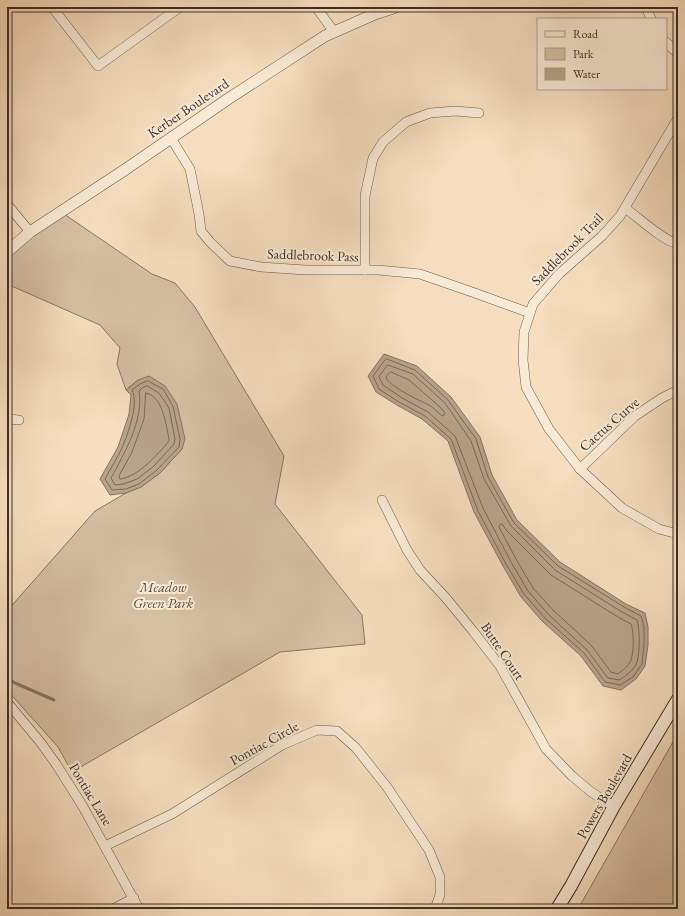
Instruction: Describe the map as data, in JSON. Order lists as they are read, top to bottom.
{
  "streets": {
    "main road": ["Powers Boulevard"],
    "street": [
      "Kerber Boulevard",
      "Saddlebrook Trail",
      "Saddlebrook Pass",
      "Cactus Curve",
      "Butte Court",
      "Pontiac Circle",
      "Pontiac Lane"
    ]
  },
  "crossings": [
    ["Kerber Boulevard", "Saddlebrook Pass"],
    ["Saddlebrook Trail", "Saddlebrook Pass"],
    ["Saddlebrook Trail", "Cactus Curve"],
    ["Butte Court", "Powers Boulevard"],
    ["Pontiac Circle", "Pontiac Lane"]
  ],
  "parks": ["Meadow Green Park"],
  "legend": ["Road", "Park", "Water"]
}
